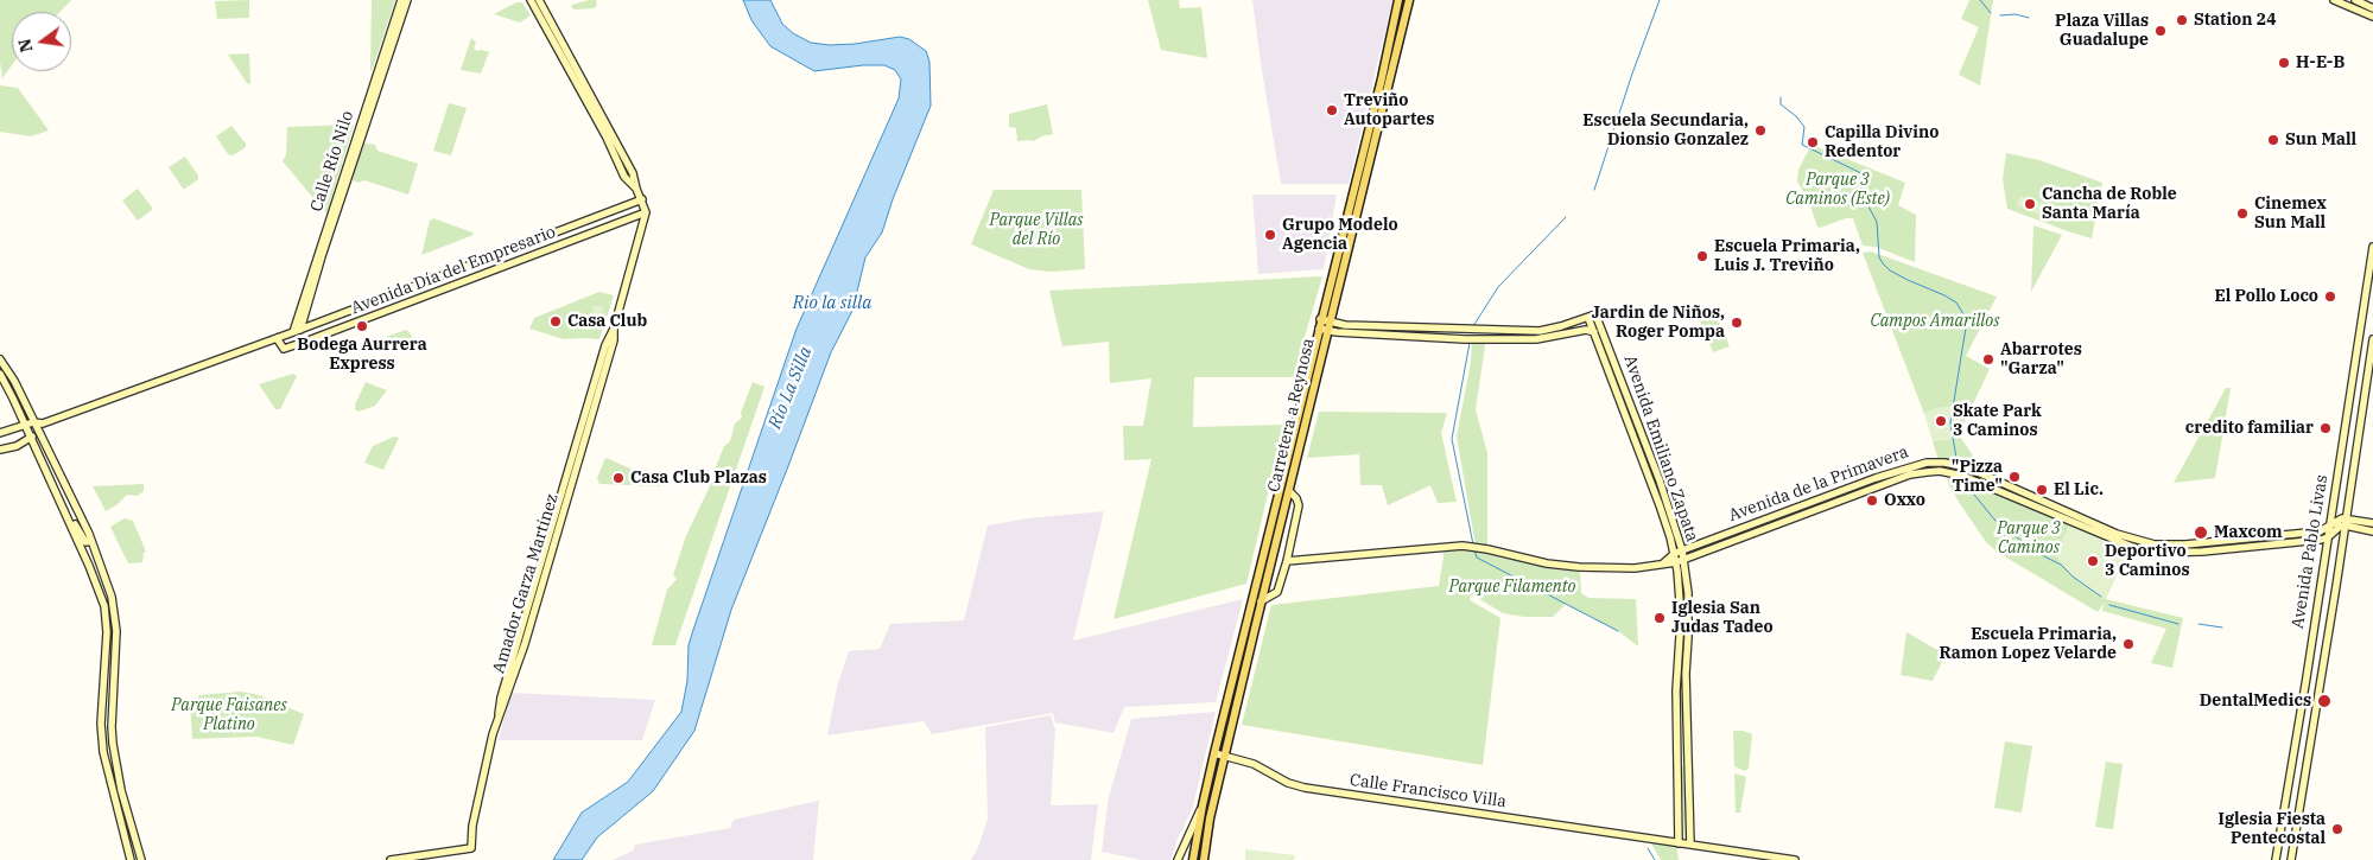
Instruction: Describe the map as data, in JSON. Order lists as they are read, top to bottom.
{
  "streets": {
    "main road": ["Carretera a Reynosa"],
    "street": [
      "Calle Río Nilo",
      "Avenida Día del Empresario",
      "Avenida Emiliano Zapata",
      "Avenida de la Primavera",
      "Avenida Pablo Livas",
      "Amador Garza Martínez",
      "Calle Francisco Villa"
    ]
  },
  "crossings": [
    ["Calle Río Nilo", "Avenida Día del Empresario"],
    ["Avenida Día del Empresario", "Amador Garza Martínez"],
    ["Carretera a Reynosa", "Calle Francisco Villa"],
    ["Avenida Emiliano Zapata", "Avenida de la Primavera"],
    ["Avenida Emiliano Zapata", "Calle Francisco Villa"],
    ["Avenida de la Primavera", "Avenida Pablo Livas"]
  ],
  "water": ["Rio la silla", "Río La Silla"],
  "parks": [
    "Parque 3 Caminos (Este)",
    "Parque Villas del Río",
    "Campos Amarillos",
    "Parque 3 Caminos",
    "Parque Filamento",
    "Parque Faisanes Platino"
  ],
  "places": [
    "Station 24",
    "Plaza Villas Guadalupe",
    "H-E-B",
    "Treviño Autopartes",
    "Escuela Secundaria, Dionsio Gonzalez",
    "Sun Mall",
    "Capilla Divino Redentor",
    "Cancha de Roble Santa María",
    "Cinemex Sun Mall",
    "Grupo Modelo Agencia",
    "Escuela Primaria, Luis J. Treviño",
    "El Pollo Loco",
    "Casa Club",
    "Jardin de Niños, Roger Pompa",
    "Bodega Aurrera Express",
    "Abarrotes \"Garza\"",
    "Skate Park 3 Caminos",
    "credito familiar",
    "\"Pizza Time\"",
    "Casa Club Plazas",
    "El Lic.",
    "Oxxo",
    "Maxcom",
    "Deportivo 3 Caminos",
    "Iglesia San Judas Tadeo",
    "Escuela Primaria, Ramon Lopez Velarde",
    "DentalMedics",
    "Iglesia Fiesta Pentecostal"
  ],
  "north": "left"
}
